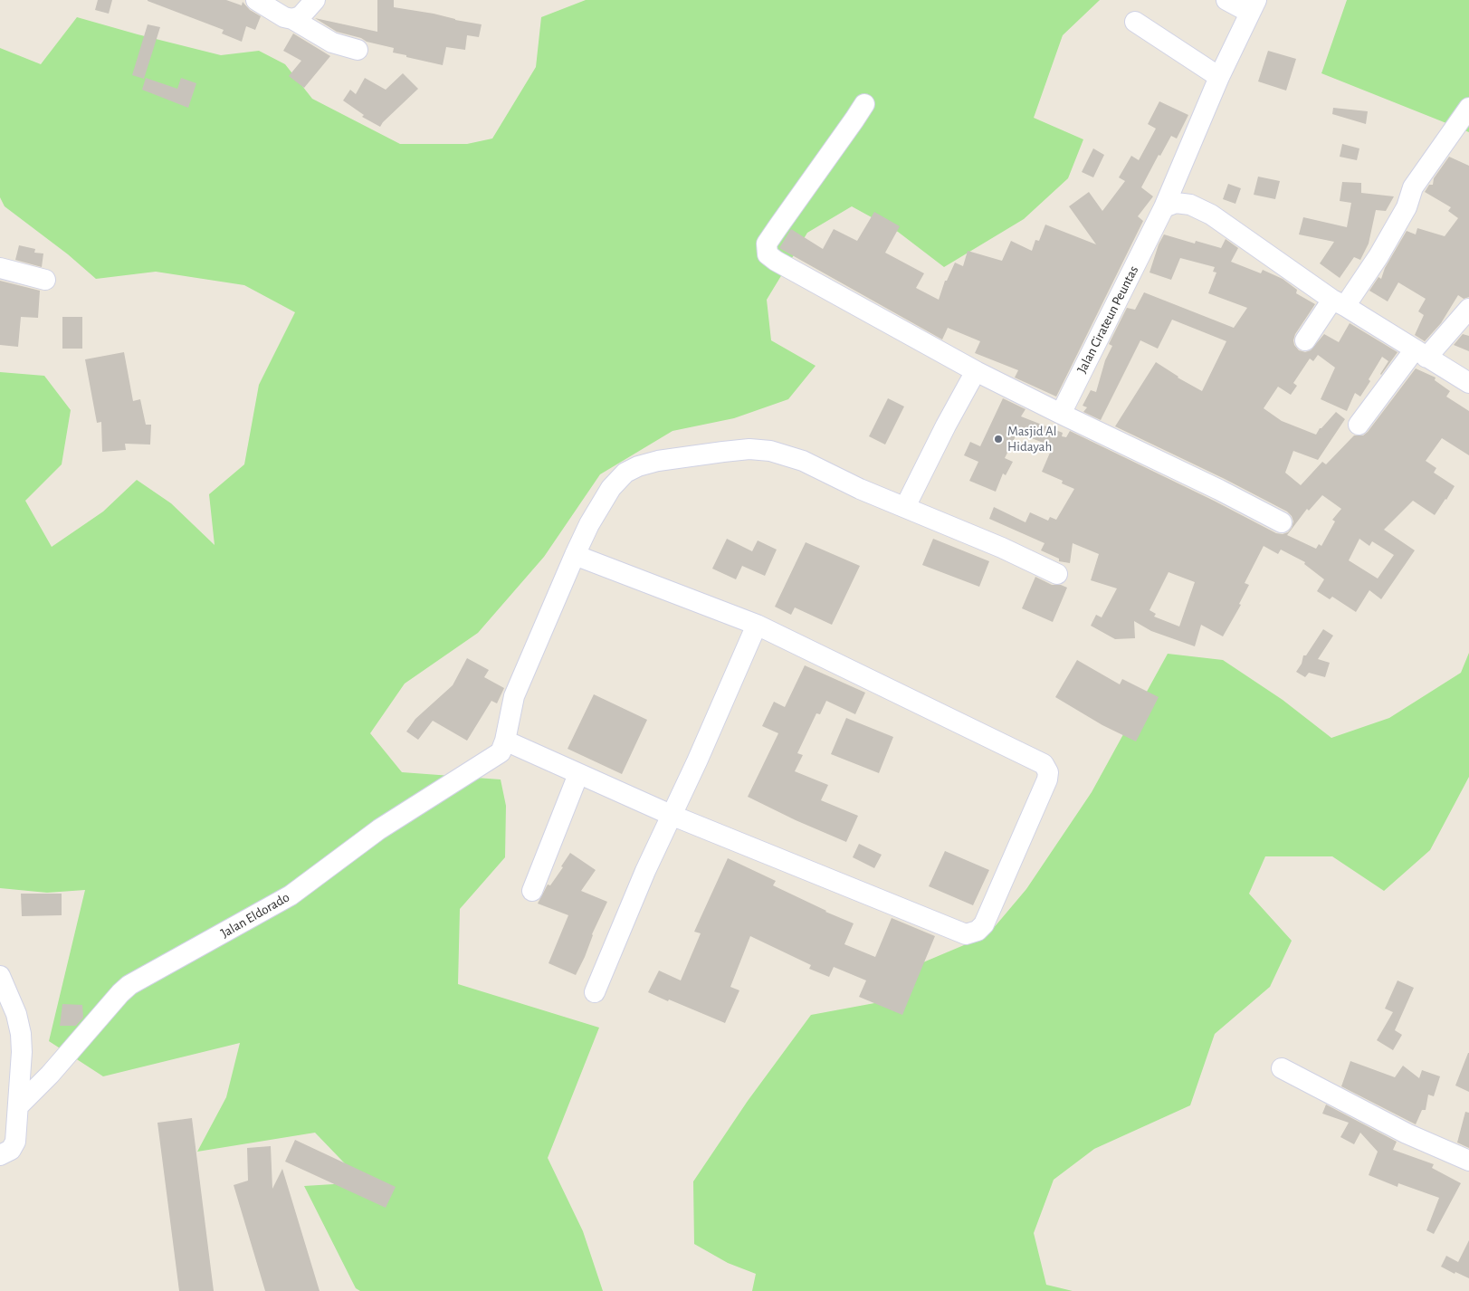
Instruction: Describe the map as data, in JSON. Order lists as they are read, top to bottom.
{
  "streets": {
    "street": ["Jalan Cirateun Peuntas", "Jalan Eldorado"]
  },
  "places": ["Masjid Al Hidayah"]
}
